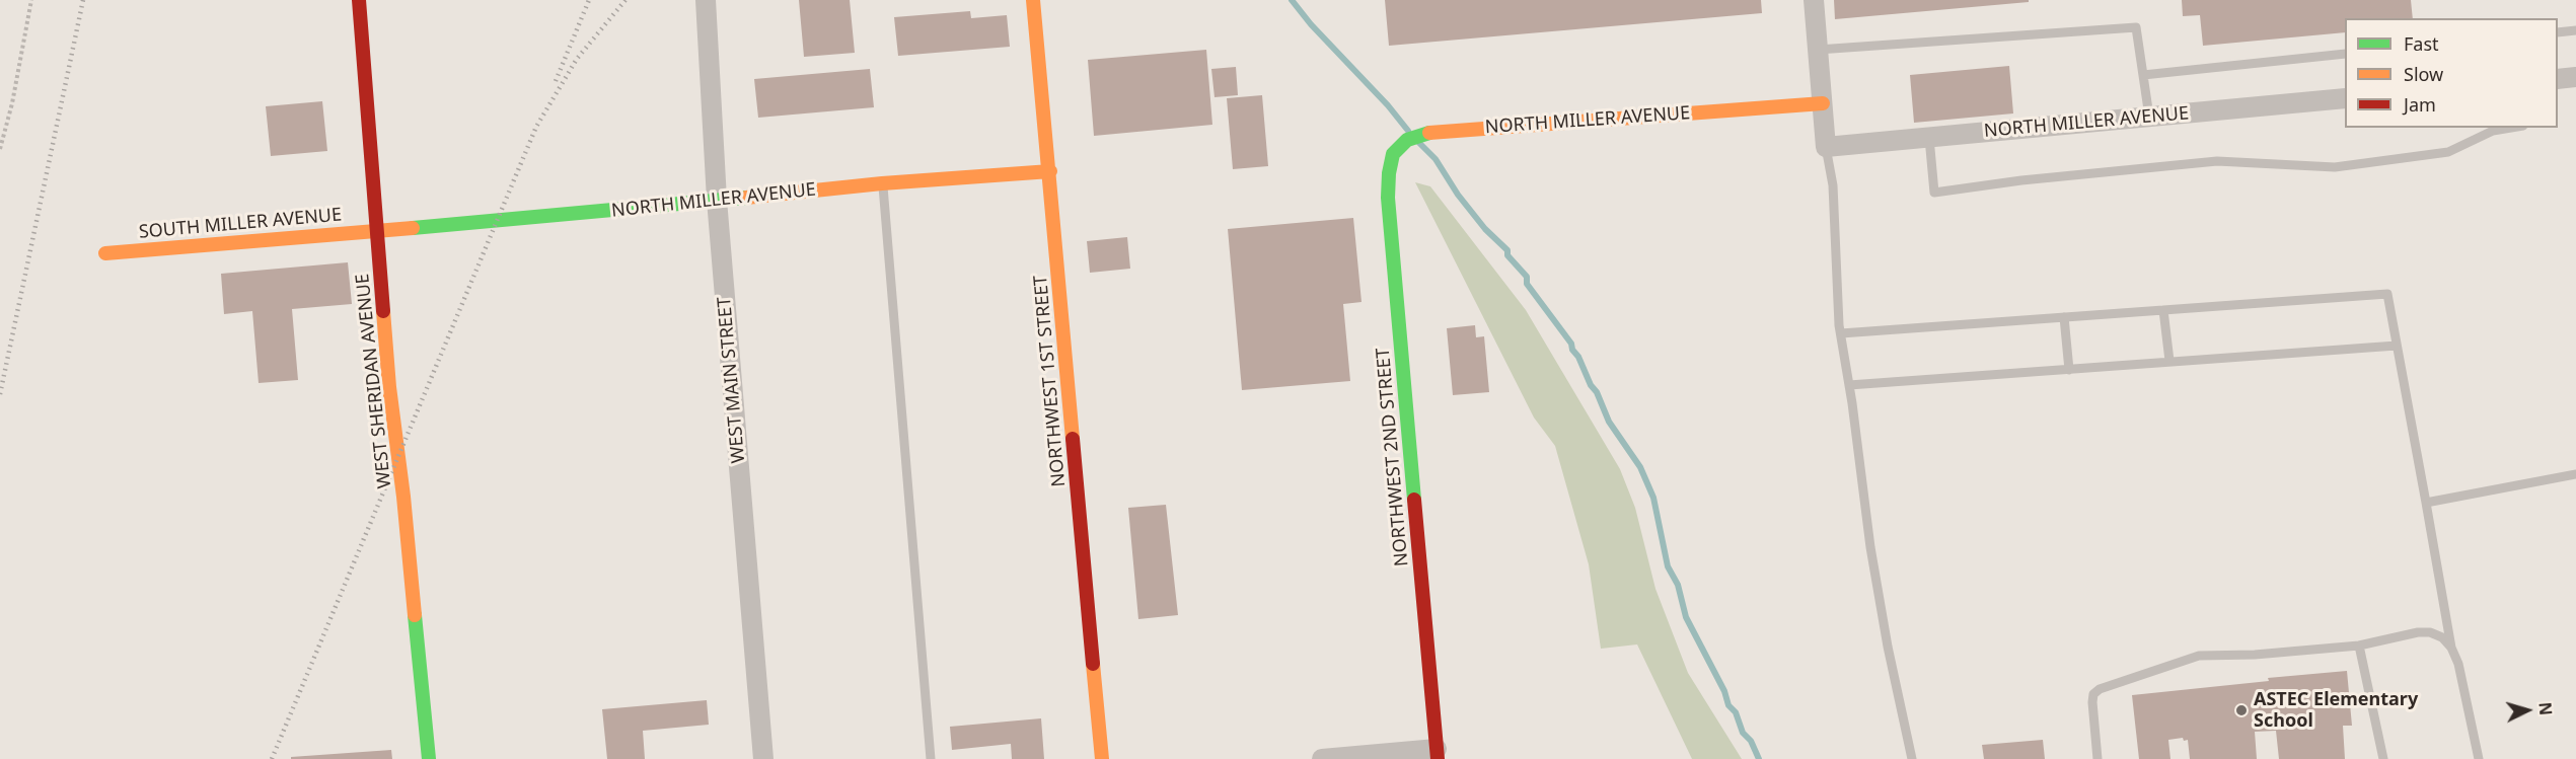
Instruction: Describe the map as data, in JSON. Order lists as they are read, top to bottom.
{
  "streets": {
    "street": [
      "NORTH MILLER AVENUE",
      "SOUTH MILLER AVENUE",
      "WEST MAIN STREET",
      "WEST SHERIDAN AVENUE",
      "NORTHWEST 1ST STREET",
      "NORTHWEST 2ND STREET"
    ]
  },
  "crossings": [
    ["NORTH MILLER AVENUE", "SOUTH MILLER AVENUE"],
    ["NORTH MILLER AVENUE", "WEST MAIN STREET"],
    ["NORTH MILLER AVENUE", "WEST SHERIDAN AVENUE"],
    ["NORTH MILLER AVENUE", "NORTHWEST 1ST STREET"],
    ["NORTH MILLER AVENUE", "NORTHWEST 2ND STREET"],
    ["SOUTH MILLER AVENUE", "WEST SHERIDAN AVENUE"]
  ],
  "places": ["ASTEC Elementary School"],
  "legend": ["Fast", "Slow", "Jam"],
  "north": "right"
}
